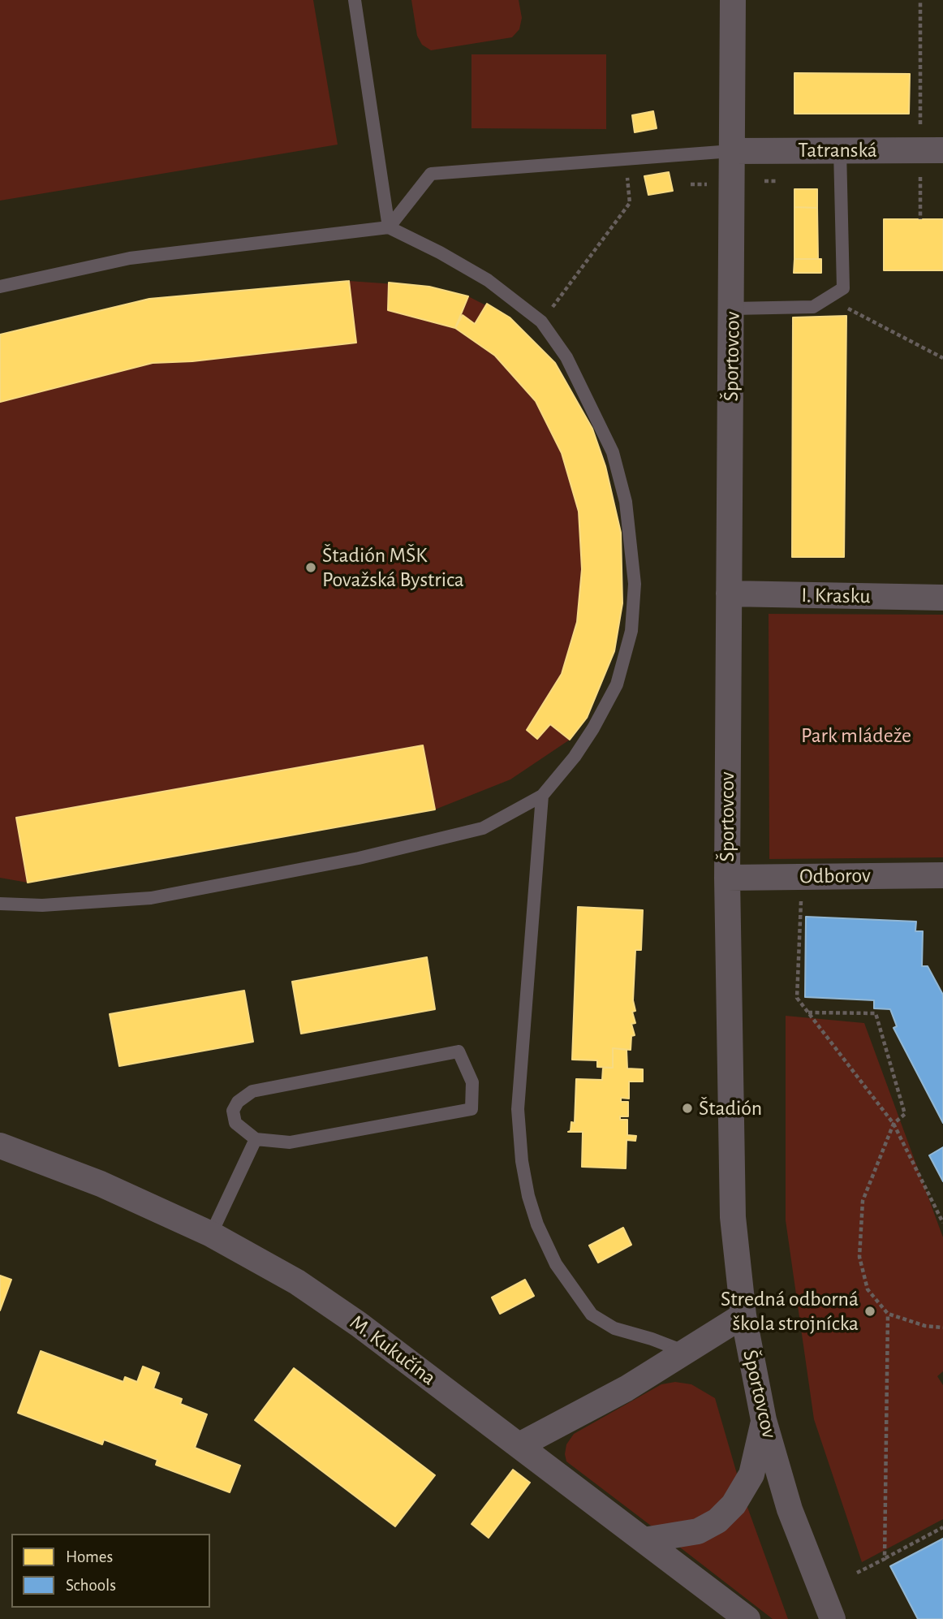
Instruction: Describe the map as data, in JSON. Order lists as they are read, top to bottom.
{
  "streets": {
    "street": [
      "Tatranská",
      "Športovcov",
      "I. Krasku",
      "Odborov",
      "M. Kukučína"
    ]
  },
  "crossings": [
    ["Tatranská", "Športovcov"],
    ["Športovcov", "I. Krasku"],
    ["Športovcov", "Odborov"]
  ],
  "parks": ["Park mládeže"],
  "places": ["Štadión MŠK Považská Bystrica", "Štadión", "Stredná odborná škola strojnícka"],
  "legend": ["Homes", "Schools"]
}
